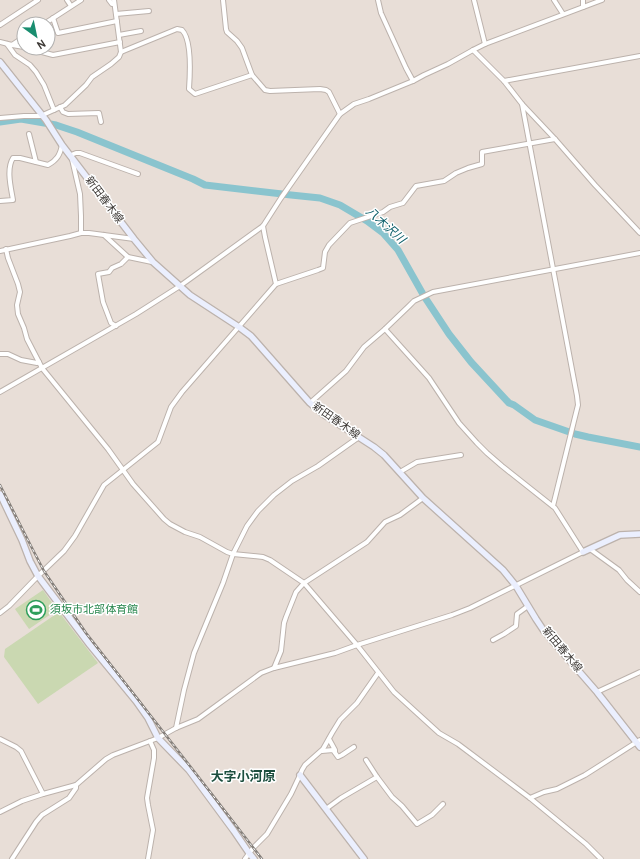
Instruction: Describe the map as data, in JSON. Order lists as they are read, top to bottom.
{
  "streets": {
    "main road": ["新田春木線"]
  },
  "districts": ["大字小河原"],
  "water": ["八木沢川"],
  "places": {
    "sports": ["須坂市北部体育館"]
  },
  "north": "bottom right"
}
